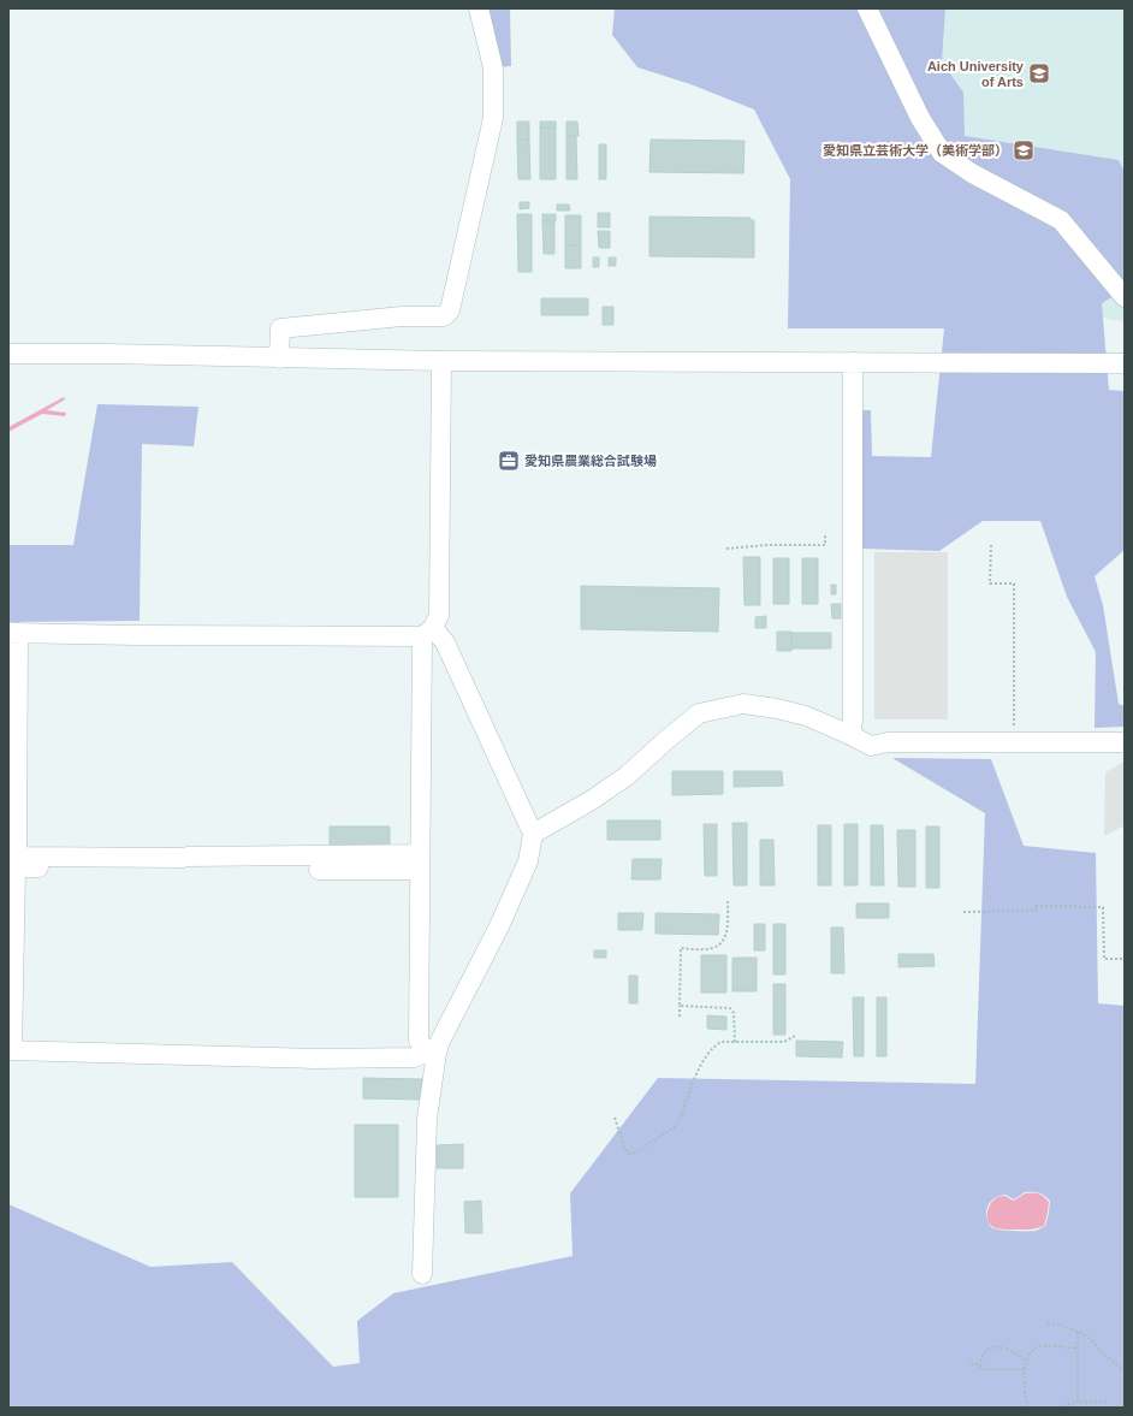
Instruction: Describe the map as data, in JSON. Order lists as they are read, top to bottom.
{
  "places": {
    "school or university": ["Aich University of Arts", "愛知県立芸術大学（美術学部）"],
    "office": ["愛知県農業総合試験場"]
  }
}
